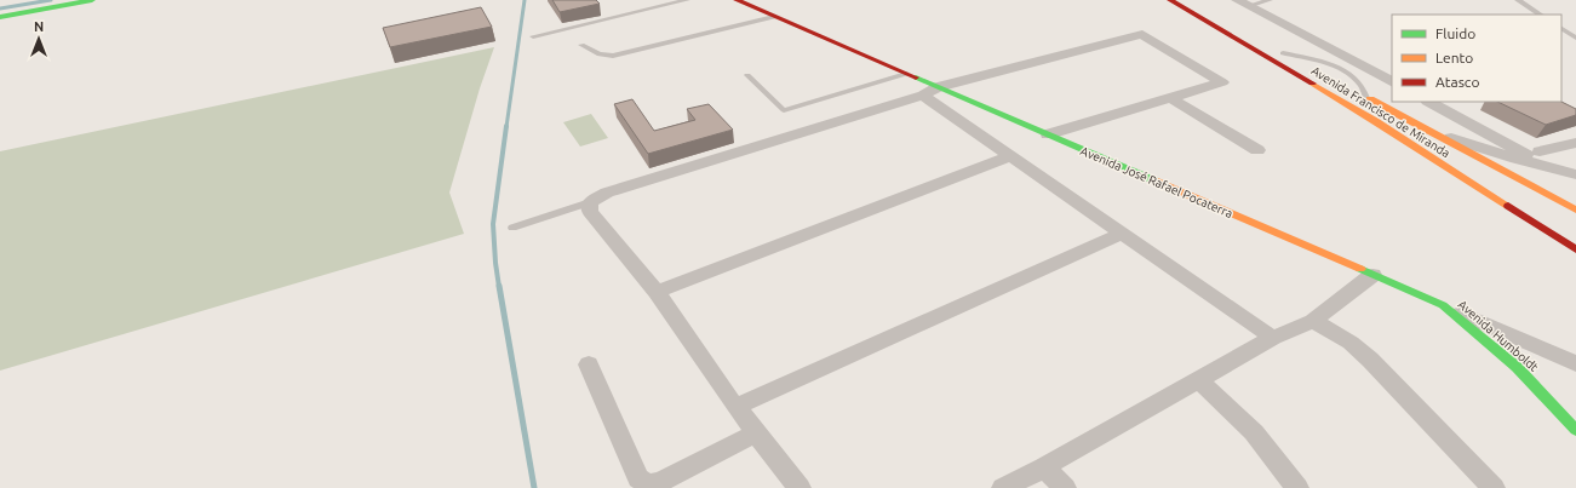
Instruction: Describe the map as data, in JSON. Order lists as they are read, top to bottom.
{
  "streets": {
    "main road": ["Avenida Francisco de Miranda", "Avenida José Rafael Pocaterra", "Avenida Humboldt"]
  },
  "crossings": [
    ["Avenida José Rafael Pocaterra", "Avenida Humboldt"]
  ],
  "legend": ["Fluido", "Lento", "Atasco"],
  "north": "top"
}
